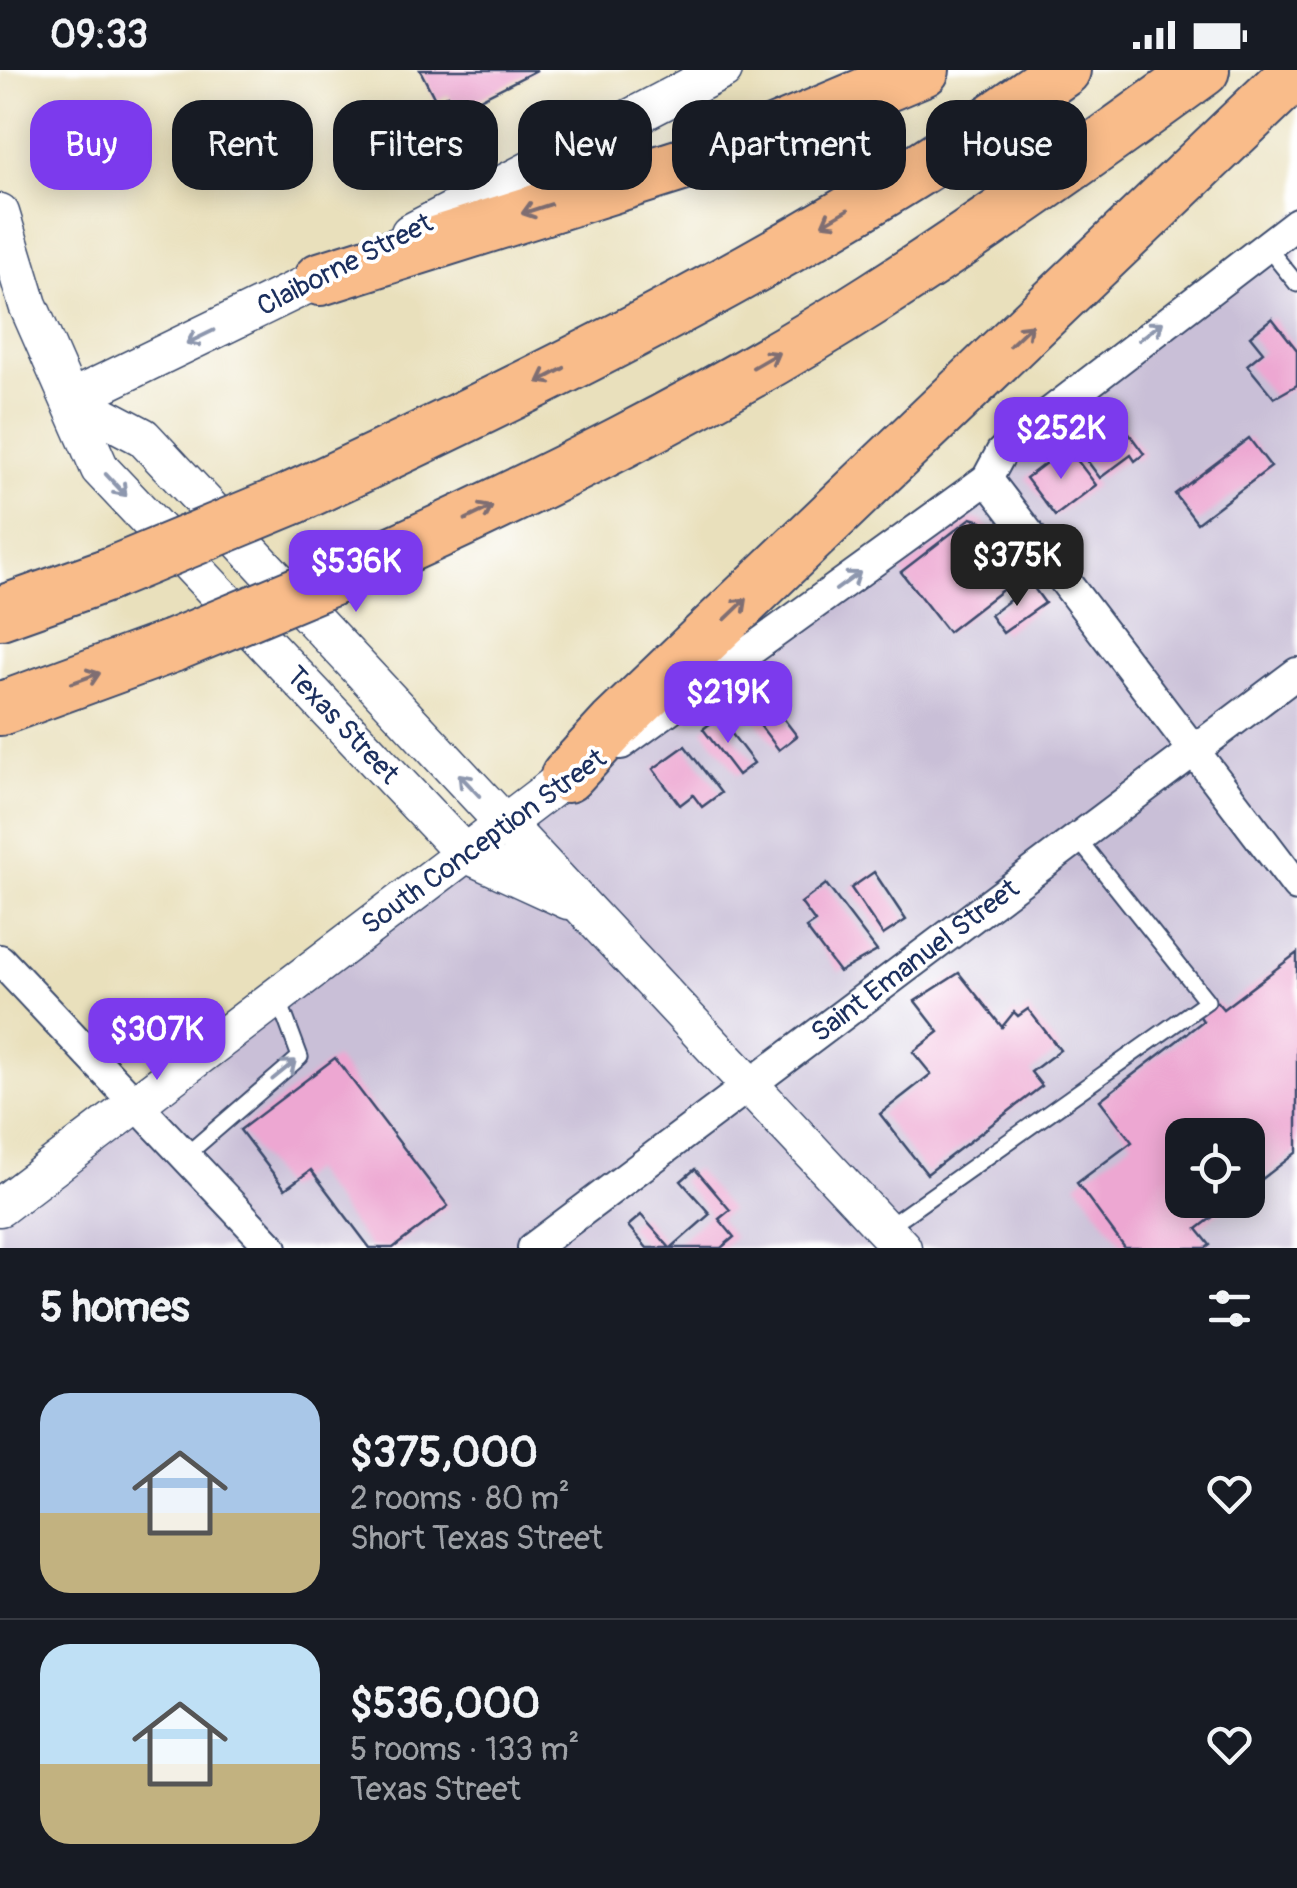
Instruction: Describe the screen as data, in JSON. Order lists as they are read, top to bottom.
{
  "streets": {
    "street": [
      "Claiborne Street",
      "Texas Street",
      "South Conception Street",
      "Saint Emanuel Street"
    ]
  },
  "crossings": [
    ["Claiborne Street", "Texas Street"],
    ["Texas Street", "South Conception Street"],
    ["Texas Street", "Saint Emanuel Street"]
  ],
  "one_way": ["Claiborne Street", "South Conception Street"],
  "page": {
    "status": "09:33",
    "chip": [
      "Buy",
      "Rent",
      "Filters",
      "New",
      "Apartment",
      "House"
    ],
    "price": [
      "$252K",
      "$375K",
      "$536K",
      "$219K",
      "$307K"
    ],
    "heading": "5 homes",
    "list": [
      {
        "name": "$375,000",
        "note": "2 rooms · 80 m² · Short Texas Street"
      },
      {
        "name": "$536,000",
        "note": "5 rooms · 133 m² · Texas Street"
      }
    ]
  }
}
